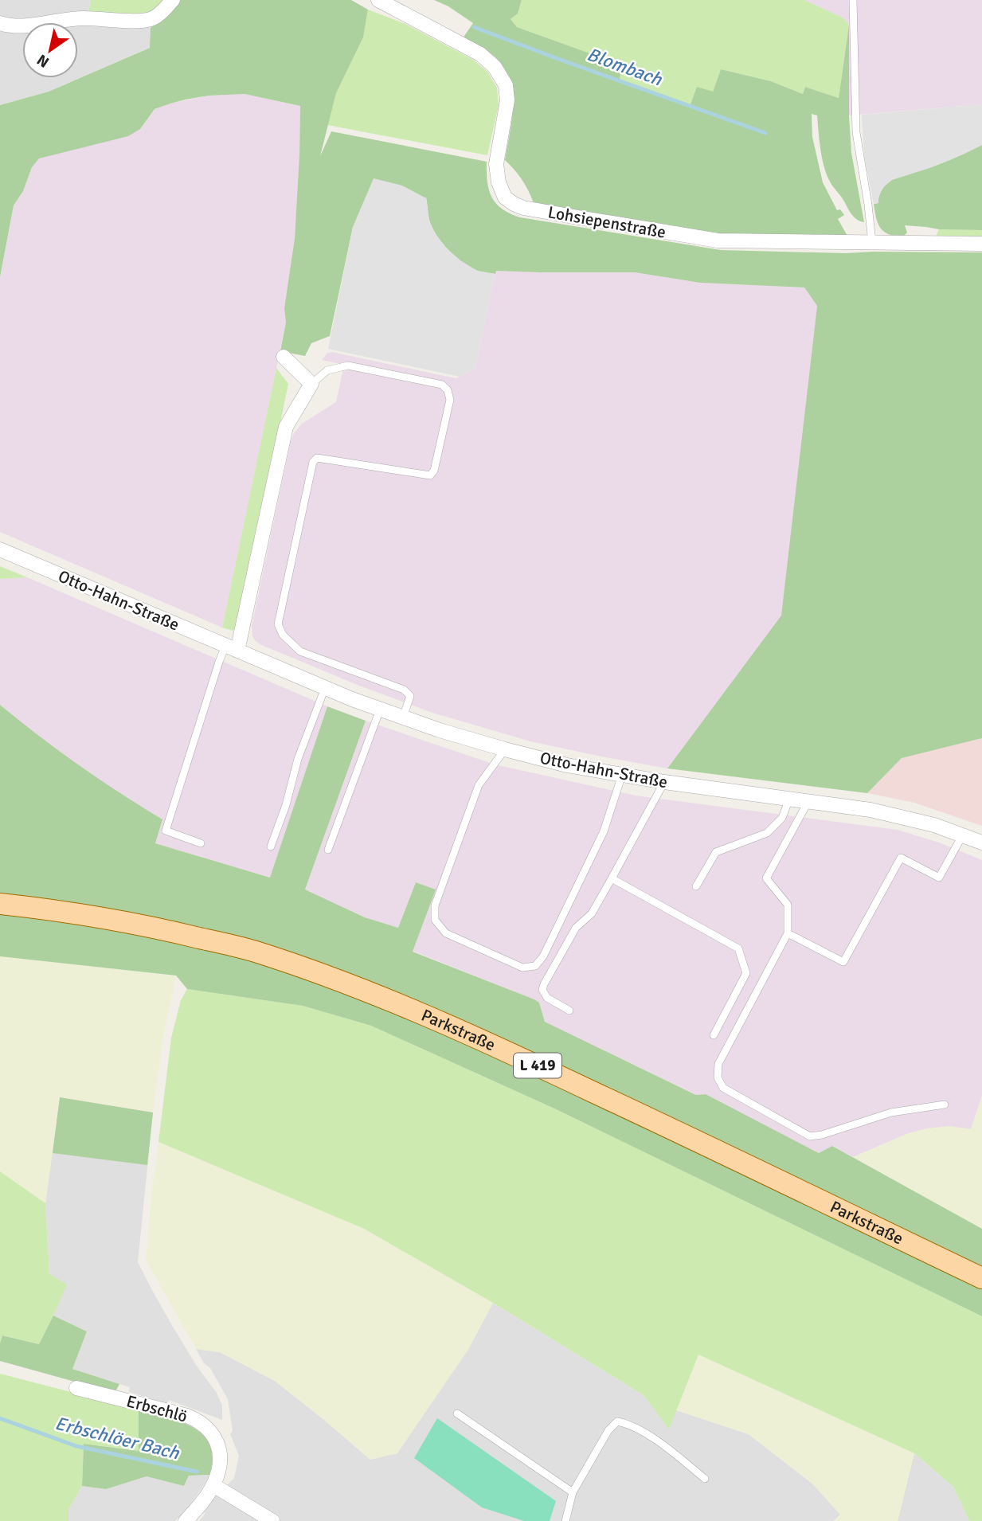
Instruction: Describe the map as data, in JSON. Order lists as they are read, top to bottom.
{
  "streets": {
    "main road": ["Parkstraße", "L 419"],
    "street": ["Lohsiepenstraße", "Otto-Hahn-Straße", "Erbschlö"]
  },
  "water": ["Blombach", "Erbschlöer Bach"],
  "north": "bottom left"
}
